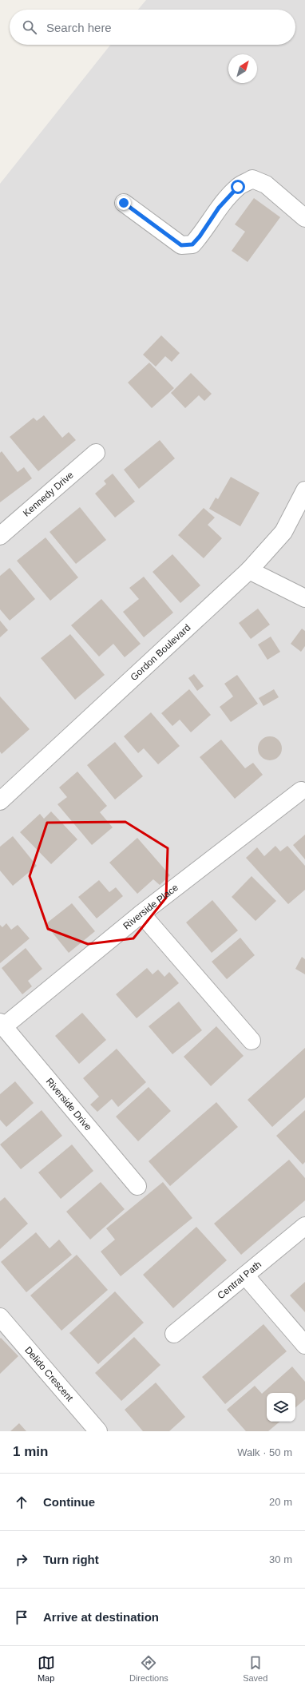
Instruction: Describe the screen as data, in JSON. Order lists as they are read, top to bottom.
{
  "streets": {
    "street": [
      "Kennedy Drive",
      "Gordon Boulevard",
      "Riverside Place",
      "Riverside Drive",
      "Central Path",
      "Delido Crescent"
    ]
  },
  "crossings": [
    ["Riverside Place", "Riverside Drive"]
  ],
  "north": "top right",
  "page": {
    "search": "Search here",
    "heading": ["1 min", "Walk · 50 m"],
    "list": [
      ["Continue", "20 m"],
      ["Turn right", "30 m"],
      "Arrive at destination"
    ],
    "nav": ["Map", "Directions", "Saved"]
  }
}
